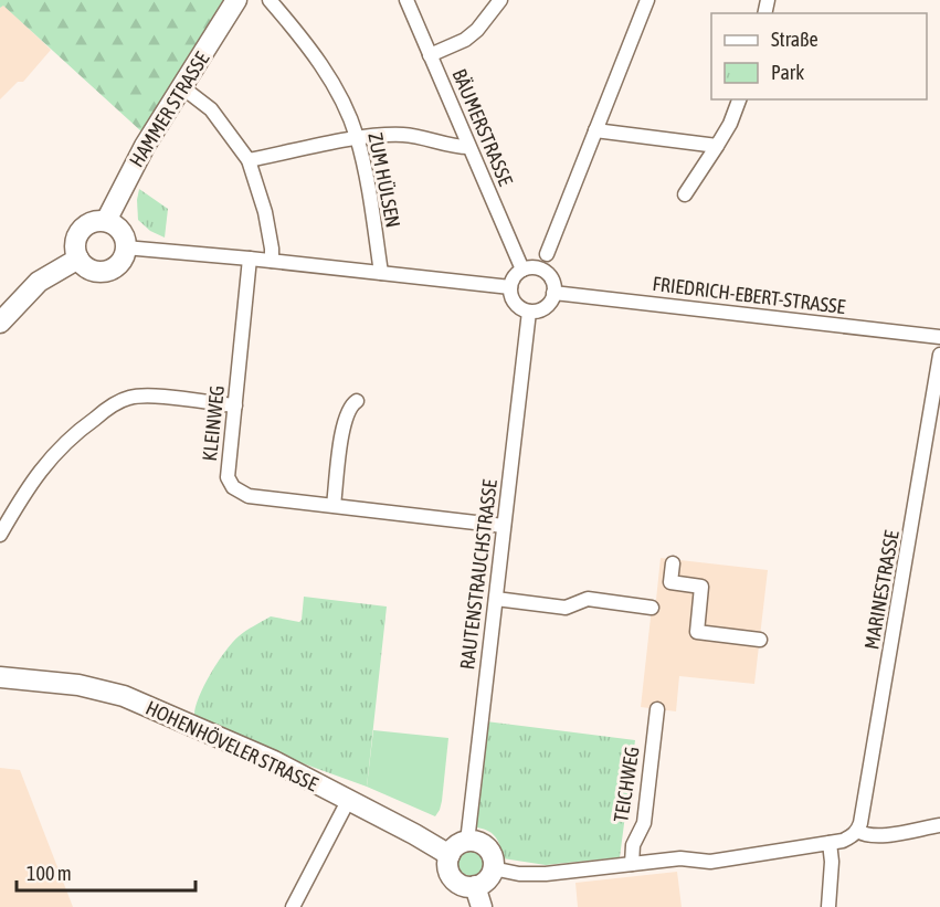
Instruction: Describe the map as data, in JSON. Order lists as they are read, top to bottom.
{
  "streets": {
    "street": [
      "HAMMER STRASSE",
      "BÄUMERSTRASSE",
      "ZUM HÜLSEN",
      "FRIEDRICH-EBERT-STRASSE",
      "KLEINWEG",
      "RAUTENSTRAUCHSTRASSE",
      "MARINESTRASSE",
      "HOHENHÖVELER STRASSE",
      "TEICHWEG"
    ]
  },
  "crossings": [
    ["BÄUMERSTRASSE", "FRIEDRICH-EBERT-STRASSE"],
    ["BÄUMERSTRASSE", "RAUTENSTRAUCHSTRASSE"],
    ["FRIEDRICH-EBERT-STRASSE", "RAUTENSTRAUCHSTRASSE"],
    ["KLEINWEG", "RAUTENSTRAUCHSTRASSE"],
    ["RAUTENSTRAUCHSTRASSE", "HOHENHÖVELER STRASSE"]
  ],
  "legend": ["Straße", "Park"],
  "scale_bar": "100 m"
}
